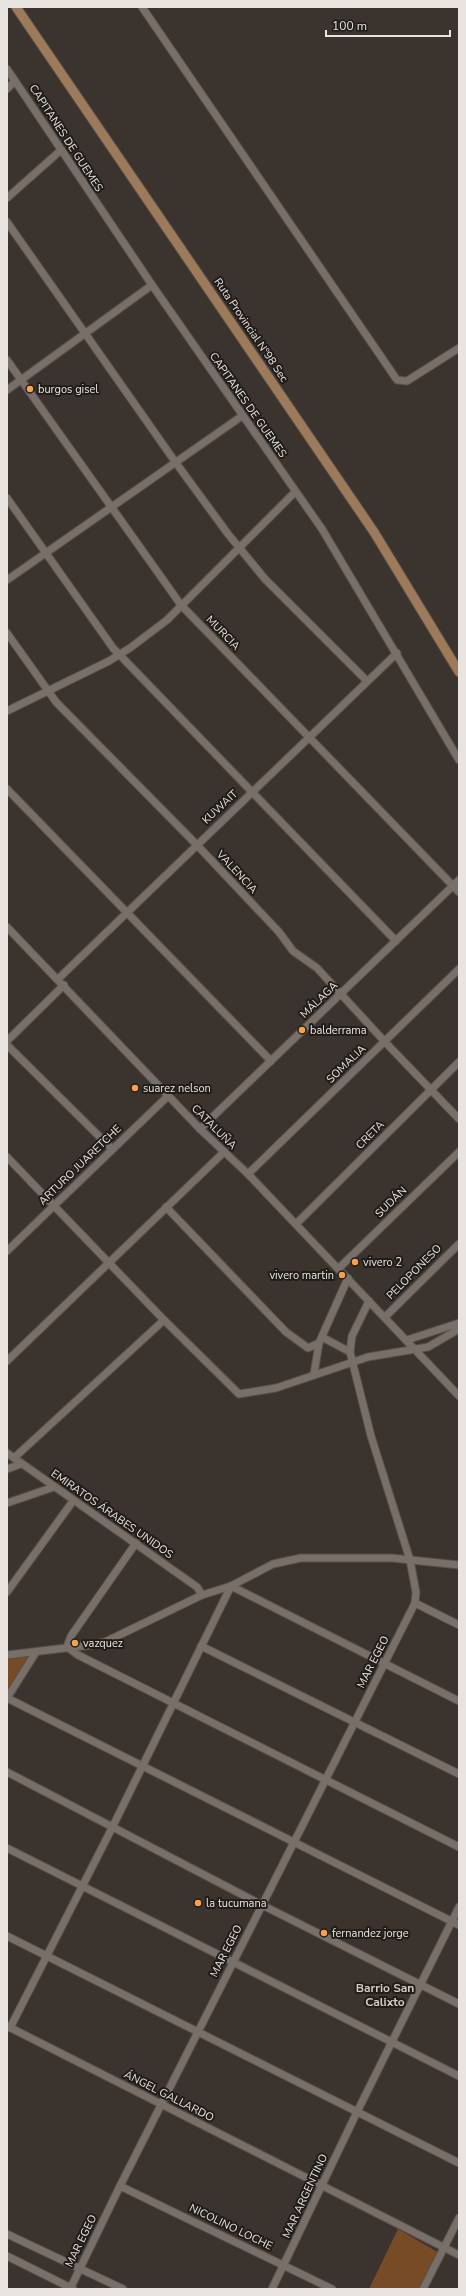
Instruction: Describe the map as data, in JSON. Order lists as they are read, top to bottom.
{
  "streets": {
    "street": [
      "CAPITANES DE GUEMES",
      "Ruta Provincial Nº98 Sec",
      "MURCIA",
      "KUWAIT",
      "VALENCIA",
      "MÁLAGA",
      "SOMALIA",
      "CATALUÑA",
      "CRETA",
      "ARTURO JUARETCHE",
      "SUDÁN",
      "PELOPONESO",
      "EMIRATOS ÁRABES UNIDOS",
      "MAR EGEO",
      "ÁNGEL GALLARDO",
      "MAR ARGENTINO",
      "NICOLINO LOCHE"
    ]
  },
  "crossings": [
    ["CAPITANES DE GUEMES", "KUWAIT"],
    ["MURCIA", "KUWAIT"],
    ["MURCIA", "MÁLAGA"],
    ["KUWAIT", "VALENCIA"],
    ["KUWAIT", "CATALUÑA"],
    ["VALENCIA", "MÁLAGA"],
    ["VALENCIA", "SOMALIA"],
    ["VALENCIA", "CRETA"],
    ["MÁLAGA", "CATALUÑA"],
    ["SOMALIA", "CATALUÑA"],
    ["CATALUÑA", "CRETA"],
    ["CATALUÑA", "ARTURO JUARETCHE"],
    ["CATALUÑA", "SUDÁN"],
    ["CATALUÑA", "PELOPONESO"],
    ["MAR EGEO", "ÁNGEL GALLARDO"],
    ["MAR EGEO", "NICOLINO LOCHE"],
    ["ÁNGEL GALLARDO", "MAR ARGENTINO"],
    ["MAR ARGENTINO", "NICOLINO LOCHE"]
  ],
  "districts": ["Barrio San Calixto"],
  "places": [
    "burgos gisel",
    "balderrama",
    "suarez nelson",
    "vivero 2",
    "vivero martin",
    "vazquez",
    "la tucumana",
    "fernandez jorge"
  ],
  "scale_bar": "100 m"
}
